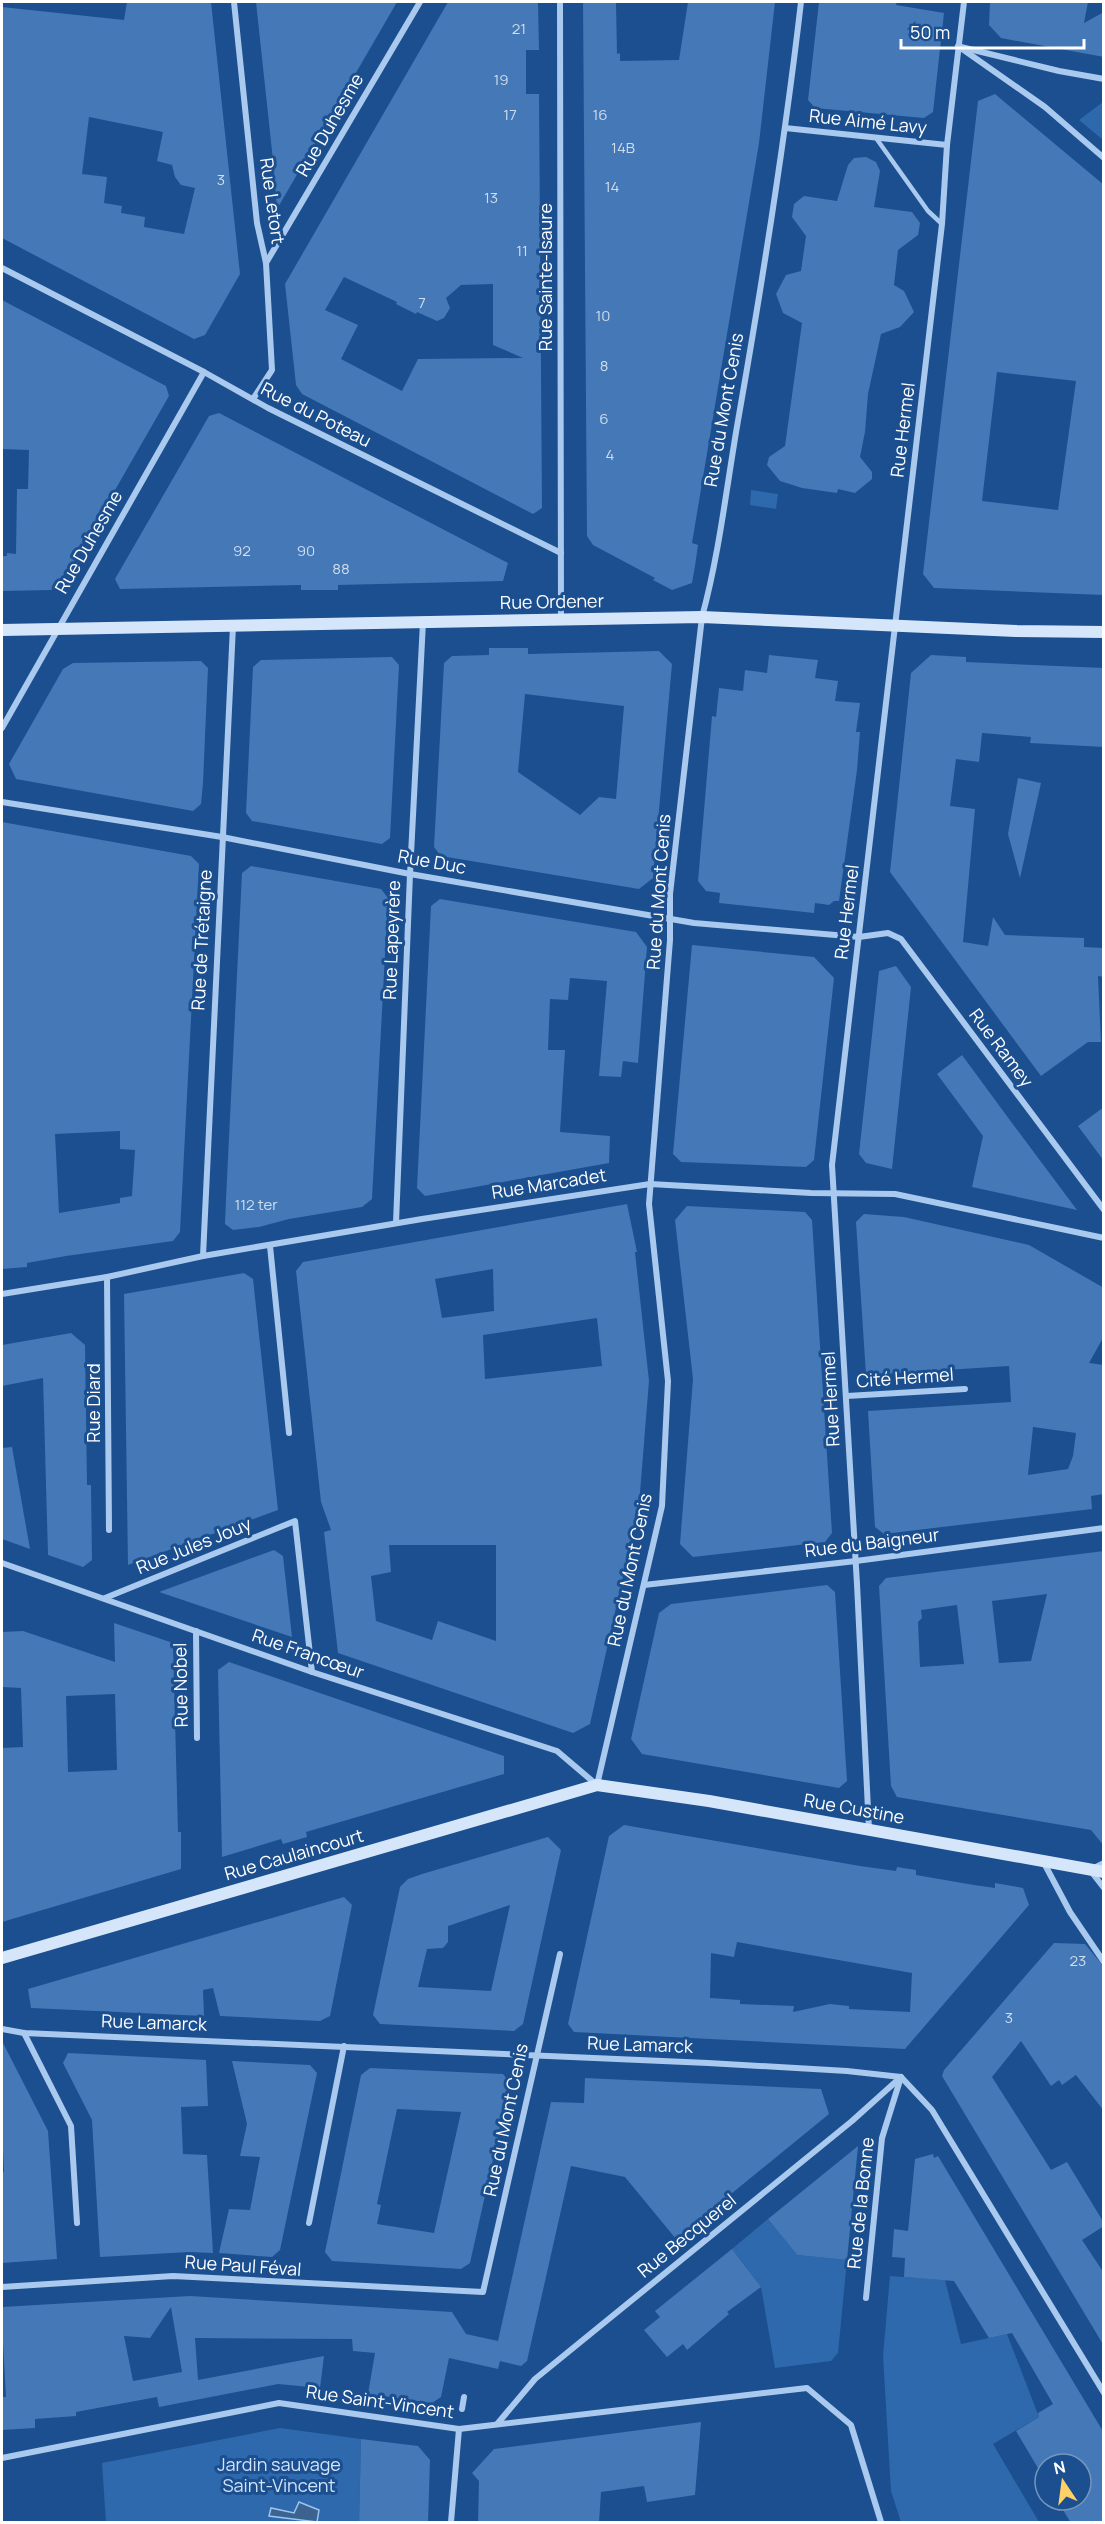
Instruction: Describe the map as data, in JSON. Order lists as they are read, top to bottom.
{
  "streets": {
    "street": [
      "Rue Aimé Lavy",
      "Rue Duhesme",
      "Rue Letort",
      "Rue Sainte-Isaure",
      "Rue du Mont Cenis",
      "Rue du Poteau",
      "Rue Hermel",
      "Rue Ordener",
      "Rue Duc",
      "Rue de Trétaigne",
      "Rue Lapeyrère",
      "Rue Ramey",
      "Rue Marcadet",
      "Cité Hermel",
      "Rue Diard",
      "Rue du Baigneur",
      "Rue Jules Jouy",
      "Rue Francœur",
      "Rue Nobel",
      "Rue Custine",
      "Rue Caulaincourt",
      "Rue Lamarck",
      "Rue de la Bonne",
      "Rue Becquerel",
      "Rue Paul Féval",
      "Rue Saint-Vincent"
    ]
  },
  "crossings": [
    ["Rue Aimé Lavy", "Rue du Mont Cenis"],
    ["Rue Aimé Lavy", "Rue Hermel"],
    ["Rue Duhesme", "Rue Letort"],
    ["Rue Duhesme", "Rue du Poteau"],
    ["Rue Duhesme", "Rue Ordener"],
    ["Rue Letort", "Rue du Poteau"],
    ["Rue Sainte-Isaure", "Rue du Poteau"],
    ["Rue du Mont Cenis", "Rue Ordener"],
    ["Rue du Mont Cenis", "Rue Duc"],
    ["Rue du Mont Cenis", "Rue Marcadet"],
    ["Rue du Mont Cenis", "Rue du Baigneur"],
    ["Rue du Mont Cenis", "Rue Francœur"],
    ["Rue du Mont Cenis", "Rue Custine"],
    ["Rue du Mont Cenis", "Rue Caulaincourt"],
    ["Rue du Mont Cenis", "Rue Lamarck"],
    ["Rue du Mont Cenis", "Rue Paul Féval"],
    ["Rue Hermel", "Rue Ordener"],
    ["Rue Hermel", "Rue Duc"],
    ["Rue Hermel", "Rue Ramey"],
    ["Rue Hermel", "Rue Marcadet"],
    ["Rue Hermel", "Cité Hermel"],
    ["Rue Hermel", "Rue du Baigneur"],
    ["Rue Hermel", "Rue Custine"],
    ["Rue Ordener", "Rue de Trétaigne"],
    ["Rue Ordener", "Rue Lapeyrère"],
    ["Rue Duc", "Rue de Trétaigne"],
    ["Rue Duc", "Rue Lapeyrère"],
    ["Rue Duc", "Rue Ramey"],
    ["Rue de Trétaigne", "Rue Marcadet"],
    ["Rue Lapeyrère", "Rue Marcadet"],
    ["Rue Marcadet", "Rue Diard"],
    ["Rue Jules Jouy", "Rue Francœur"],
    ["Rue Francœur", "Rue Nobel"],
    ["Rue Francœur", "Rue Custine"],
    ["Rue Francœur", "Rue Caulaincourt"],
    ["Rue Custine", "Rue Caulaincourt"],
    ["Rue Lamarck", "Rue de la Bonne"],
    ["Rue Lamarck", "Rue Becquerel"],
    ["Rue de la Bonne", "Rue Becquerel"],
    ["Rue Becquerel", "Rue Saint-Vincent"]
  ],
  "parks": ["Jardin sauvage Saint-Vincent"],
  "house_numbers": [
    "21",
    "19",
    "17",
    "16",
    "14B",
    "3",
    "14",
    "13",
    "11",
    "7",
    "10",
    "8",
    "6",
    "4",
    "92",
    "90",
    "88",
    "112 ter",
    "23",
    "3"
  ],
  "scale_bar": "50 m",
  "north": "top"
}
